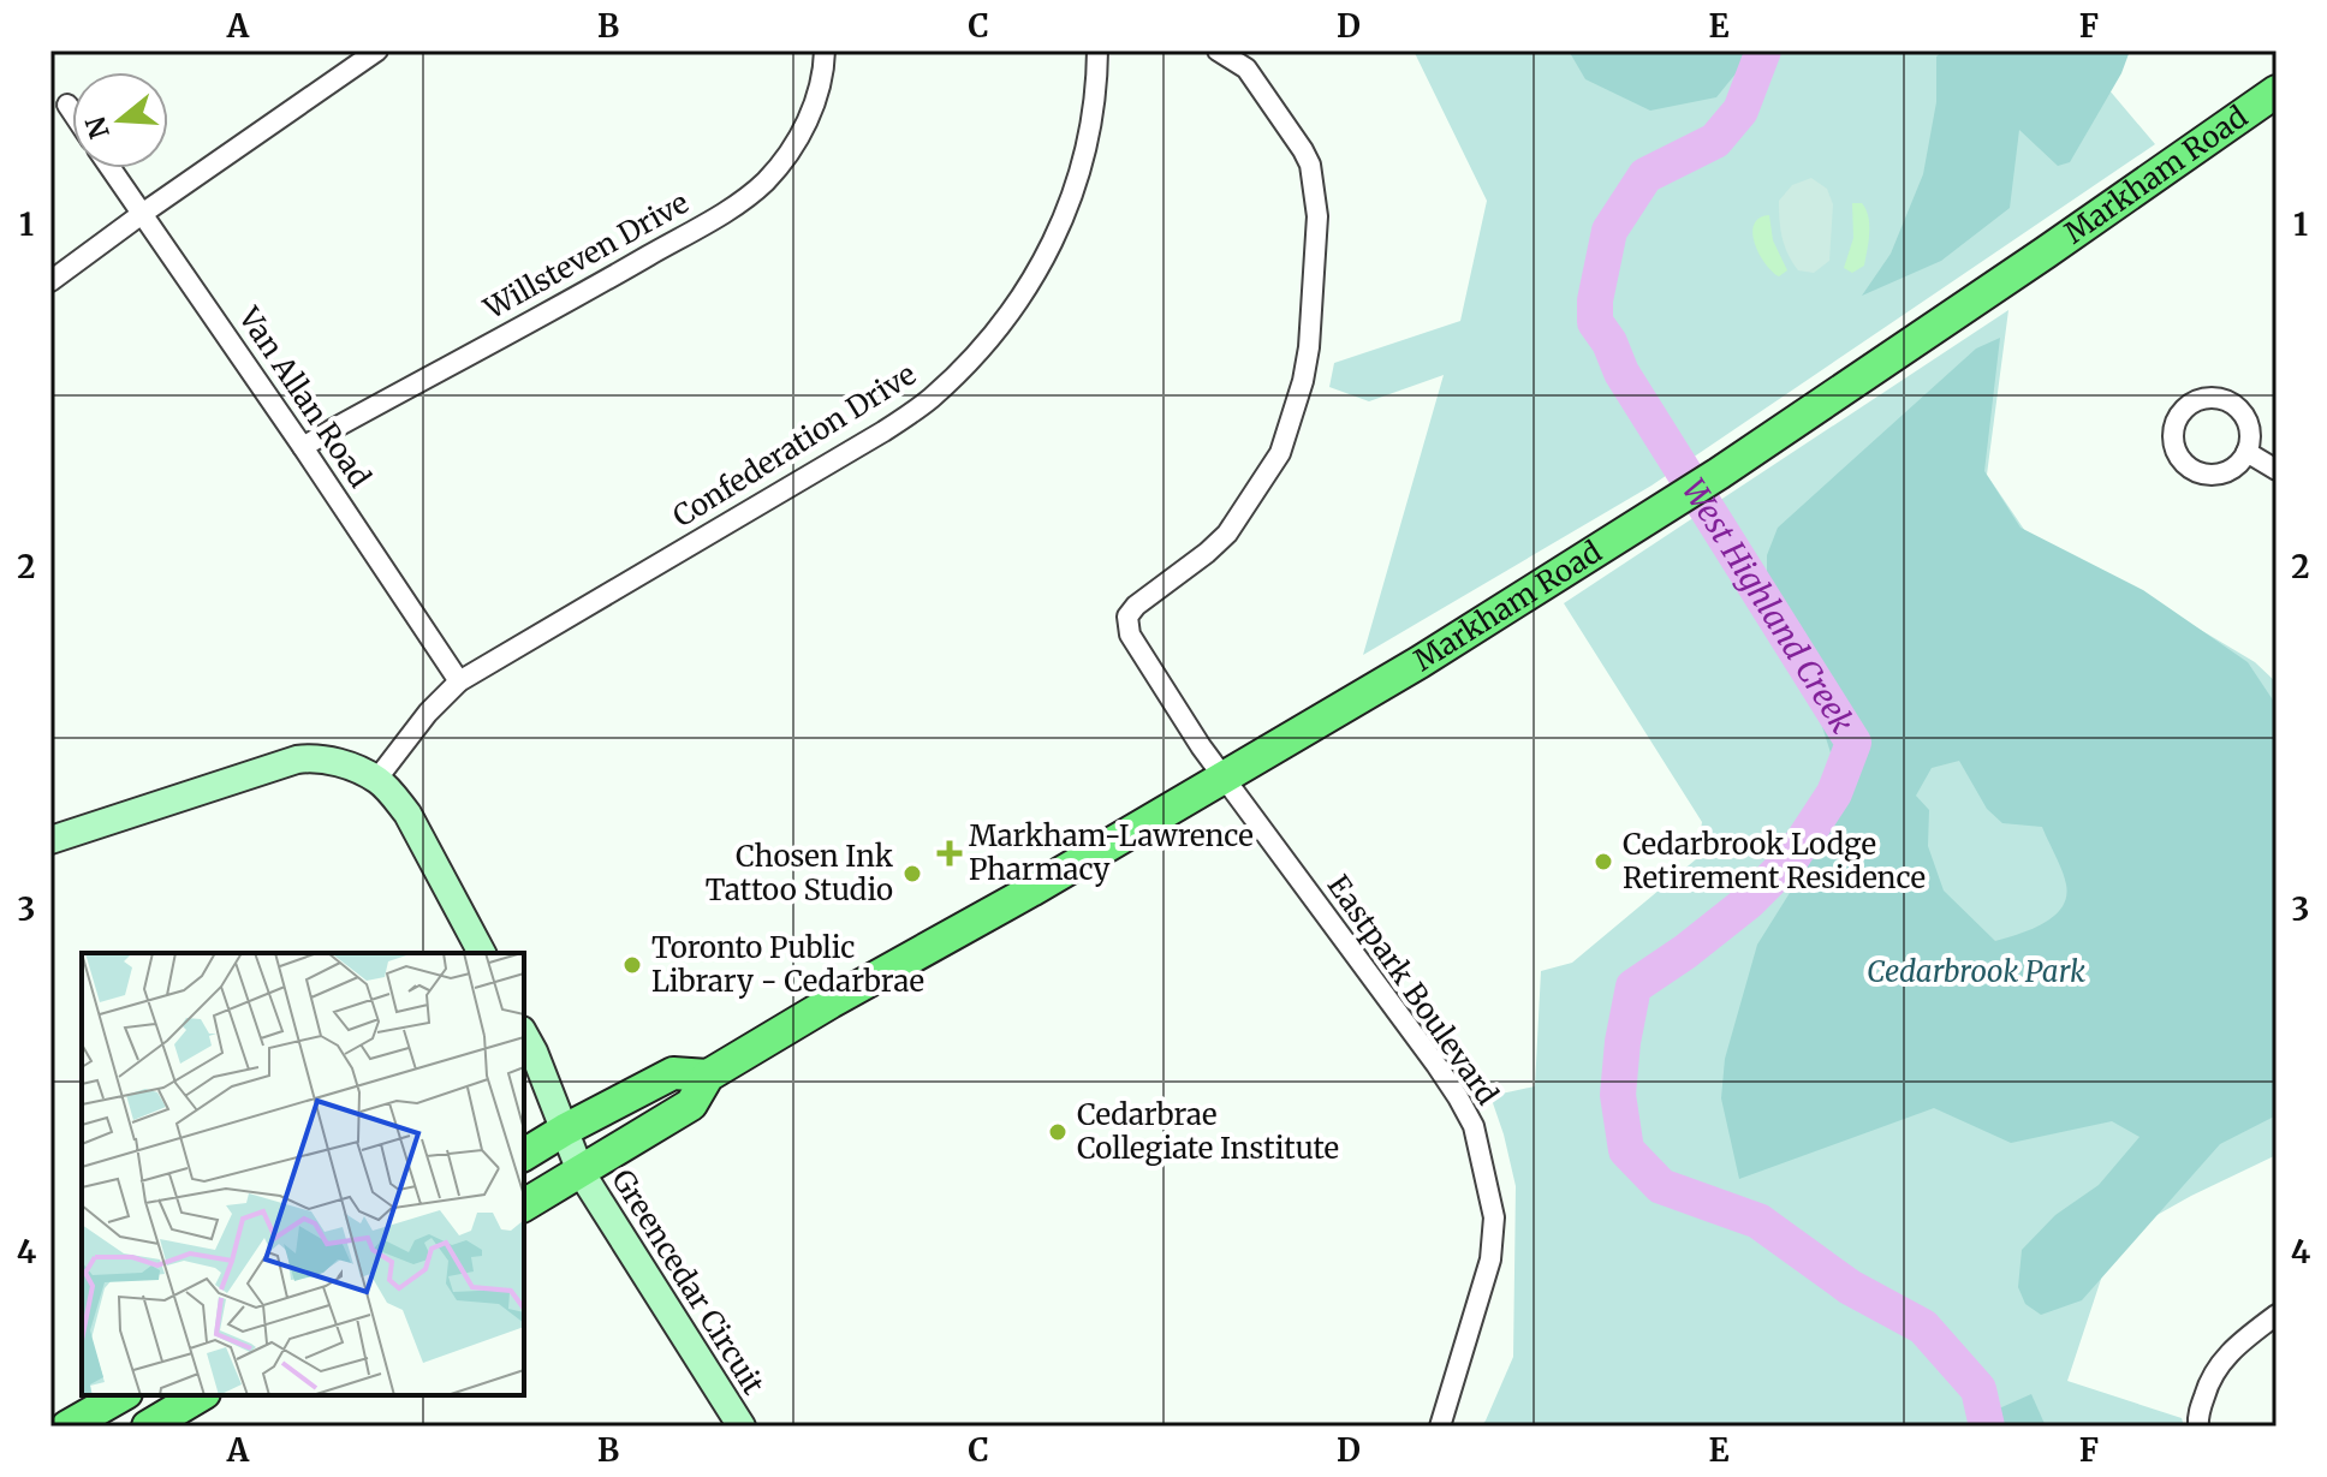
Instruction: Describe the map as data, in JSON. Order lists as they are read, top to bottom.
{
  "streets": {
    "main road": ["Markham Road"],
    "street": [
      "Willsteven Drive",
      "Van Allan Road",
      "Confederation Drive",
      "Eastpark Boulevard",
      "Greencedar Circuit"
    ]
  },
  "crossings": [
    ["Markham Road", "Eastpark Boulevard"],
    ["Markham Road", "Greencedar Circuit"],
    ["Willsteven Drive", "Van Allan Road"],
    ["Van Allan Road", "Confederation Drive"]
  ],
  "water": ["West Highland Creek"],
  "parks": ["Cedarbrook Park"],
  "places": {
    "health": ["Markham-Lawrence Pharmacy"],
    "other": [
      "Cedarbrook Lodge Retirement Residence",
      "Chosen Ink Tattoo Studio",
      "Toronto Public Library - Cedarbrae",
      "Cedarbrae Collegiate Institute"
    ]
  },
  "north": "left",
  "grid": {
    "columns": [
      "A",
      "B",
      "C",
      "D",
      "E",
      "F"
    ],
    "rows": [
      "1",
      "2",
      "3",
      "4"
    ]
  }
}
